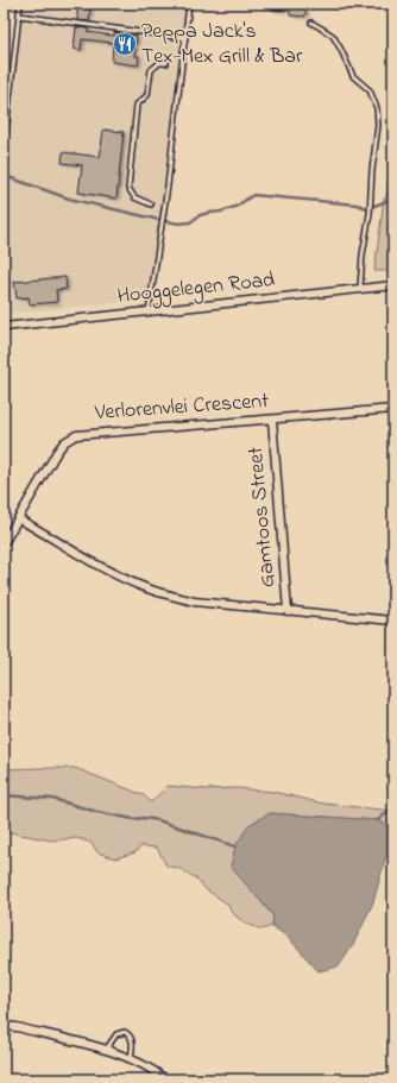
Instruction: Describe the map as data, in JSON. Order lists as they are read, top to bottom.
{
  "streets": {
    "street": ["Hooggelegen Road", "Verlorenvlei Crescent", "Gamtoos Street"]
  },
  "crossings": [
    ["Verlorenvlei Crescent", "Gamtoos Street"]
  ],
  "places": {
    "restaurant": ["Peppa Jack's Tex-Mex Grill & Bar"]
  }
}
